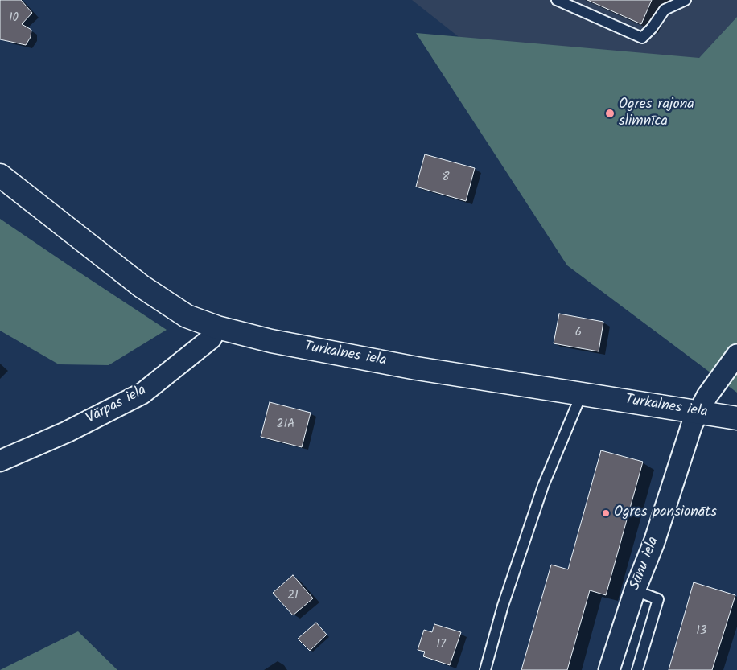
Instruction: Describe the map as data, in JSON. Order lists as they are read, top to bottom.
{
  "streets": {
    "main road": ["Turkalnes iela"],
    "street": ["Vārpas iela", "Sūnu iela"]
  },
  "crossings": [
    ["Turkalnes iela", "Vārpas iela"],
    ["Turkalnes iela", "Sūnu iela"]
  ],
  "places": ["Ogres rajona slimnīca", "Ogres pansionāts"],
  "house_numbers": [
    "10",
    "8",
    "6",
    "21A",
    "21",
    "13",
    "17"
  ]
}
